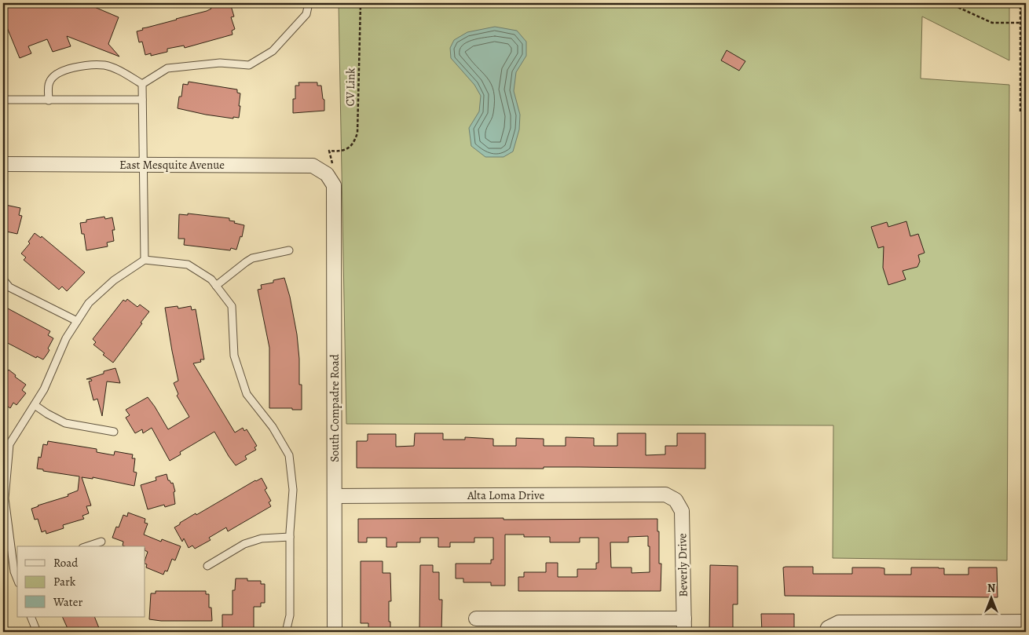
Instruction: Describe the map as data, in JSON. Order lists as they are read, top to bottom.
{
  "streets": {
    "street": [
      "East Mesquite Avenue",
      "South Compadre Road",
      "Alta Loma Drive",
      "Beverly Drive"
    ],
    "path": ["CV Link"]
  },
  "crossings": [
    ["East Mesquite Avenue", "South Compadre Road"],
    ["South Compadre Road", "Alta Loma Drive"],
    ["Alta Loma Drive", "Beverly Drive"]
  ],
  "legend": ["Road", "Park", "Water"],
  "north": "top"
}
